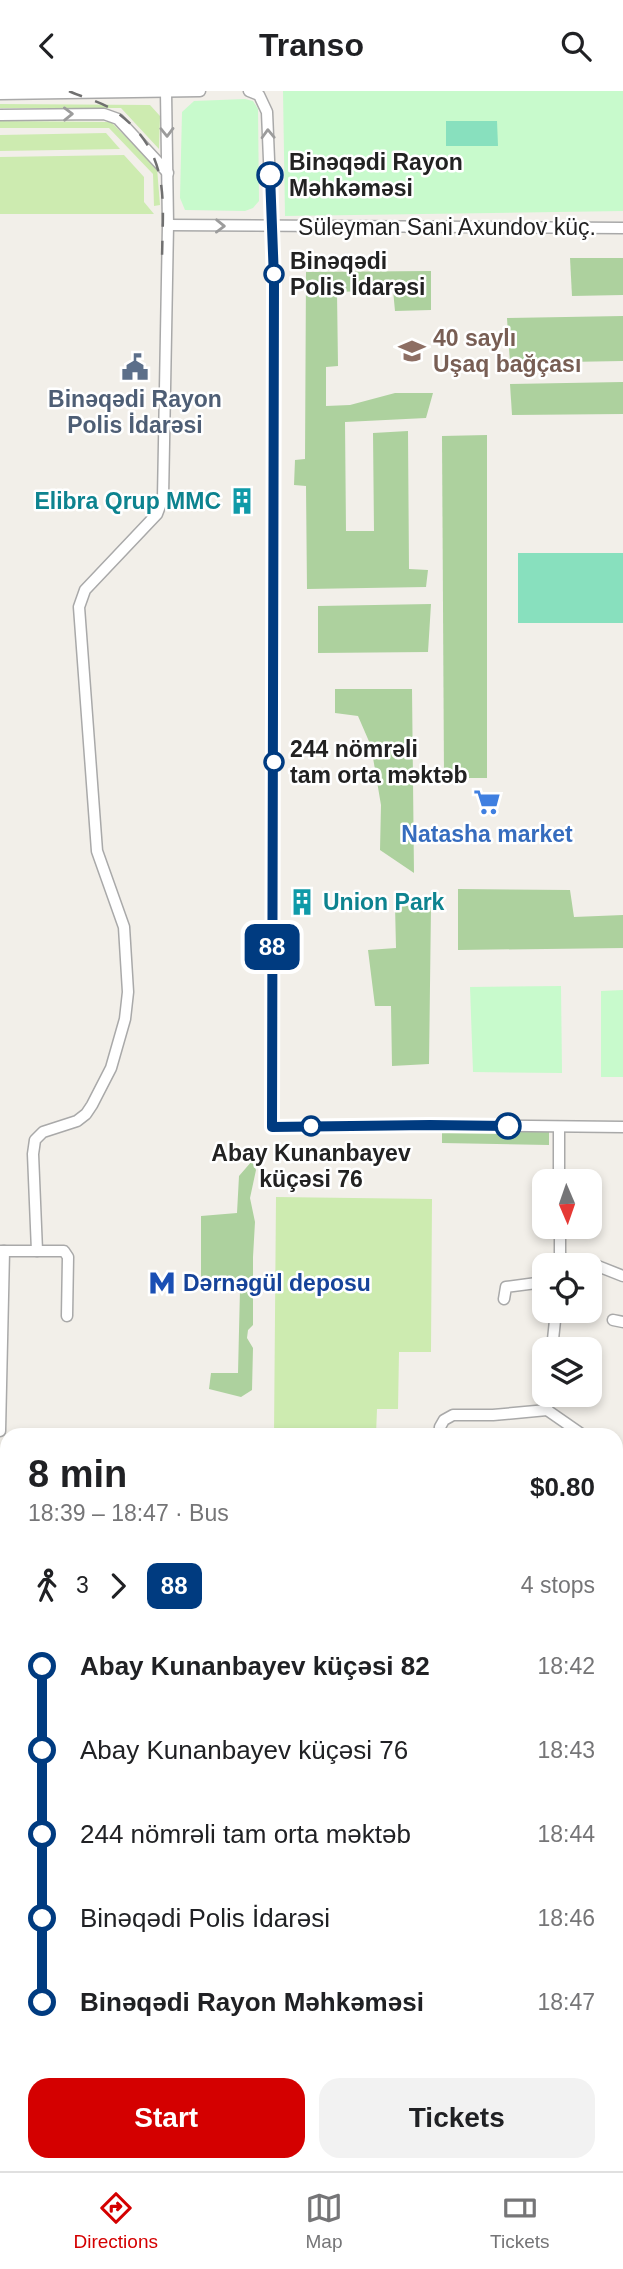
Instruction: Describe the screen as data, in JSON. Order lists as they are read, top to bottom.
{
  "streets": {
    "street": ["Süleyman Sani Axundov küç."]
  },
  "places": {
    "other": [
      "Binəqədi Rayon Məhkəməsi",
      "Binəqədi Polis İdarəsi",
      "244 nömrəli tam orta məktəb",
      "Abay Kunanbayev küçəsi 76"
    ],
    "school or university": ["40 saylı Uşaq bağçası"],
    "public building": ["Binəqədi Rayon Polis İdarəsi"],
    "building": ["Elibra Qrup MMC", "Union Park"],
    "supermarket": ["Natasha market"],
    "metro station": ["Dərnəgül deposu"]
  },
  "lines": ["bus line 88"],
  "north": "bottom",
  "page": {
    "header": "Transo",
    "on_map": "88",
    "heading": ["8 min", "18:39 – 18:47 · Bus", "$0.80"],
    "legs": ["3", "88", "4 stops"],
    "list": [
      {
        "name": "Abay Kunanbayev küçəsi 82",
        "value": "18:42"
      },
      {
        "name": "Abay Kunanbayev küçəsi 76",
        "value": "18:43"
      },
      {
        "name": "244 nömrəli tam orta məktəb",
        "value": "18:44"
      },
      {
        "name": "Binəqədi Polis İdarəsi",
        "value": "18:46"
      },
      {
        "name": "Binəqədi Rayon Məhkəməsi",
        "value": "18:47"
      }
    ],
    "buttons": ["Start", "Tickets"],
    "tabs": ["Directions", "Map", "Tickets"]
  }
}
